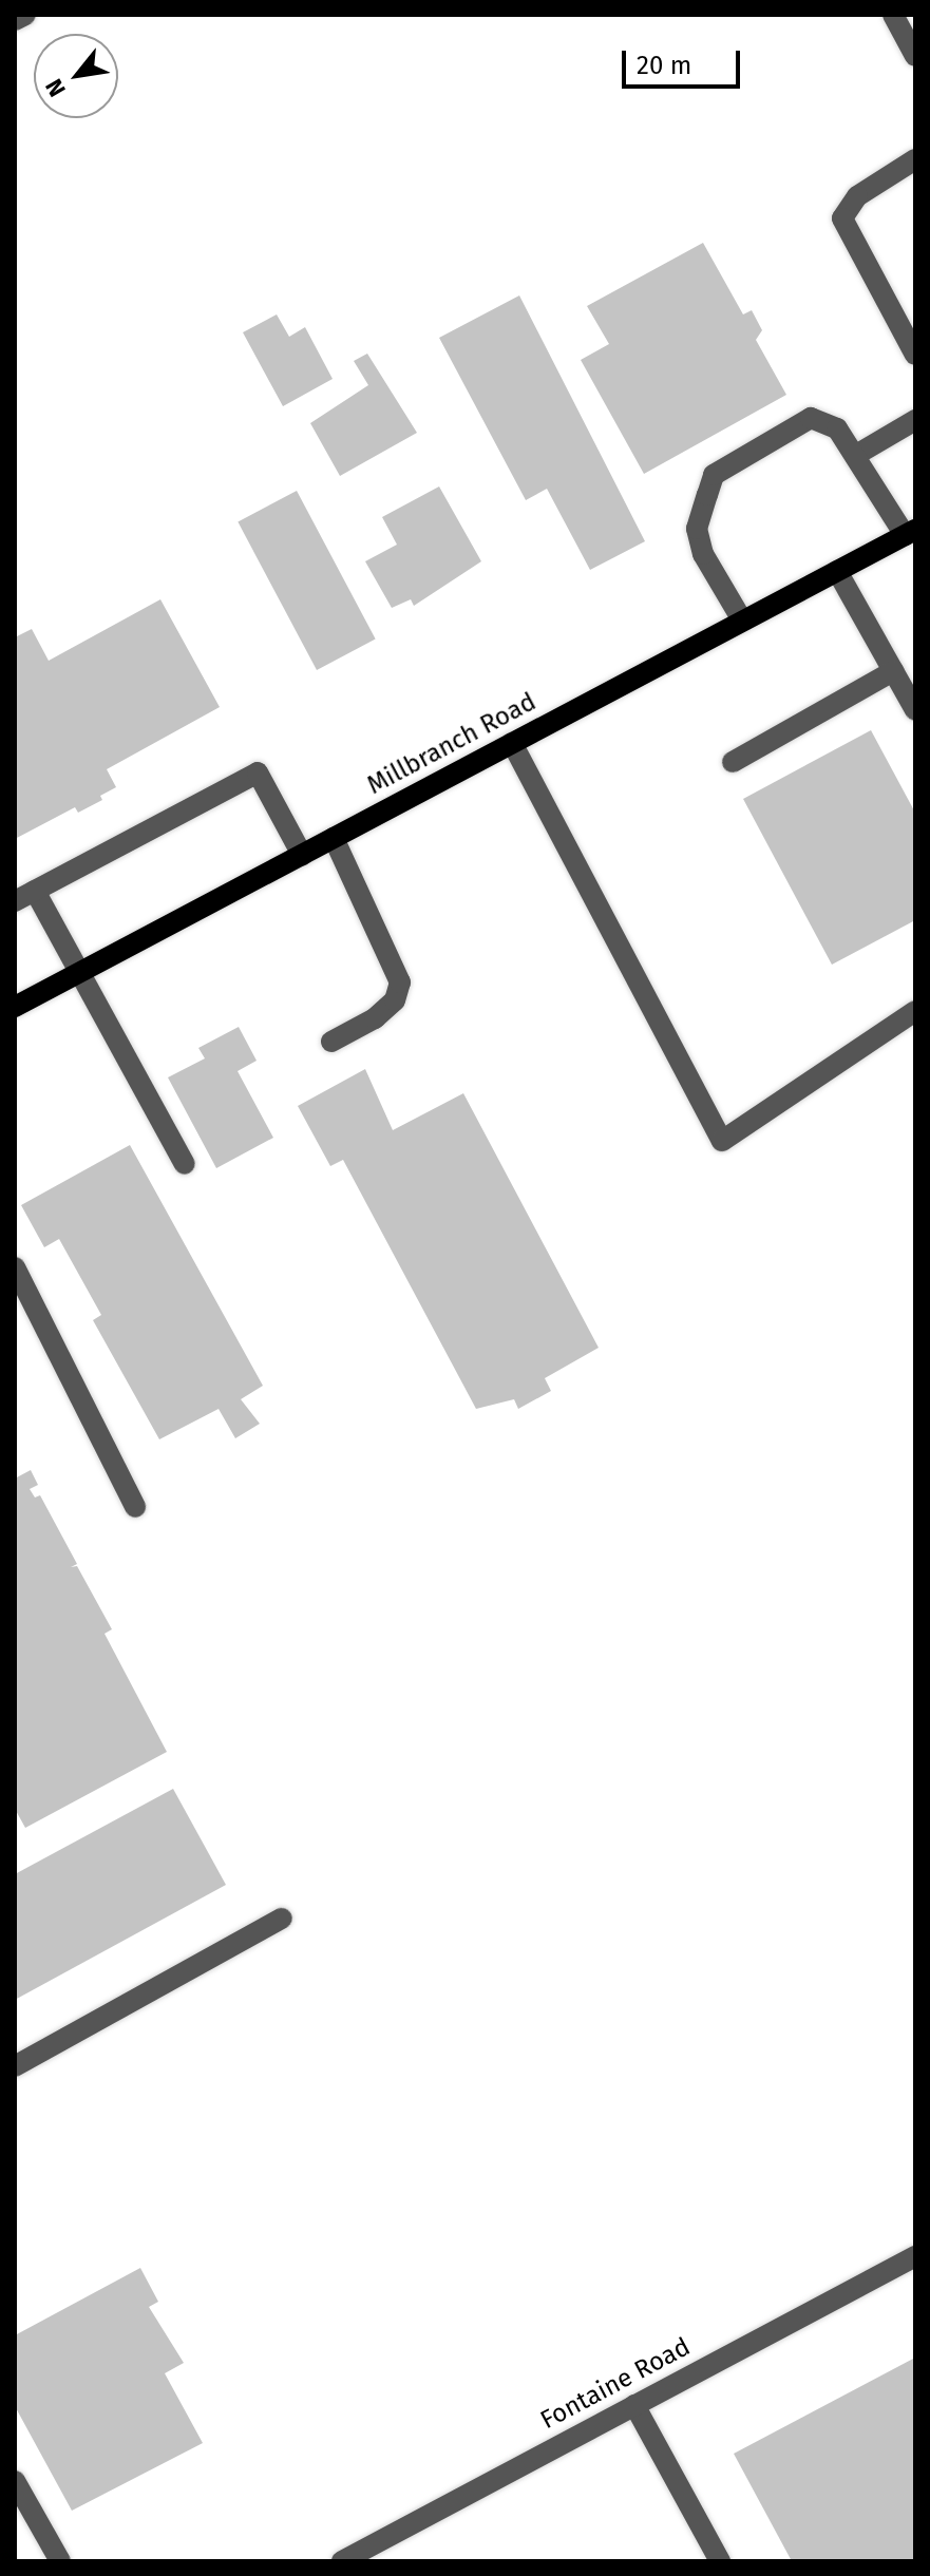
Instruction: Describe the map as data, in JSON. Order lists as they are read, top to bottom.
{
  "streets": {
    "main road": ["Millbranch Road"],
    "street": ["Fontaine Road"]
  },
  "scale_bar": "20 m",
  "north": "bottom left"
}
